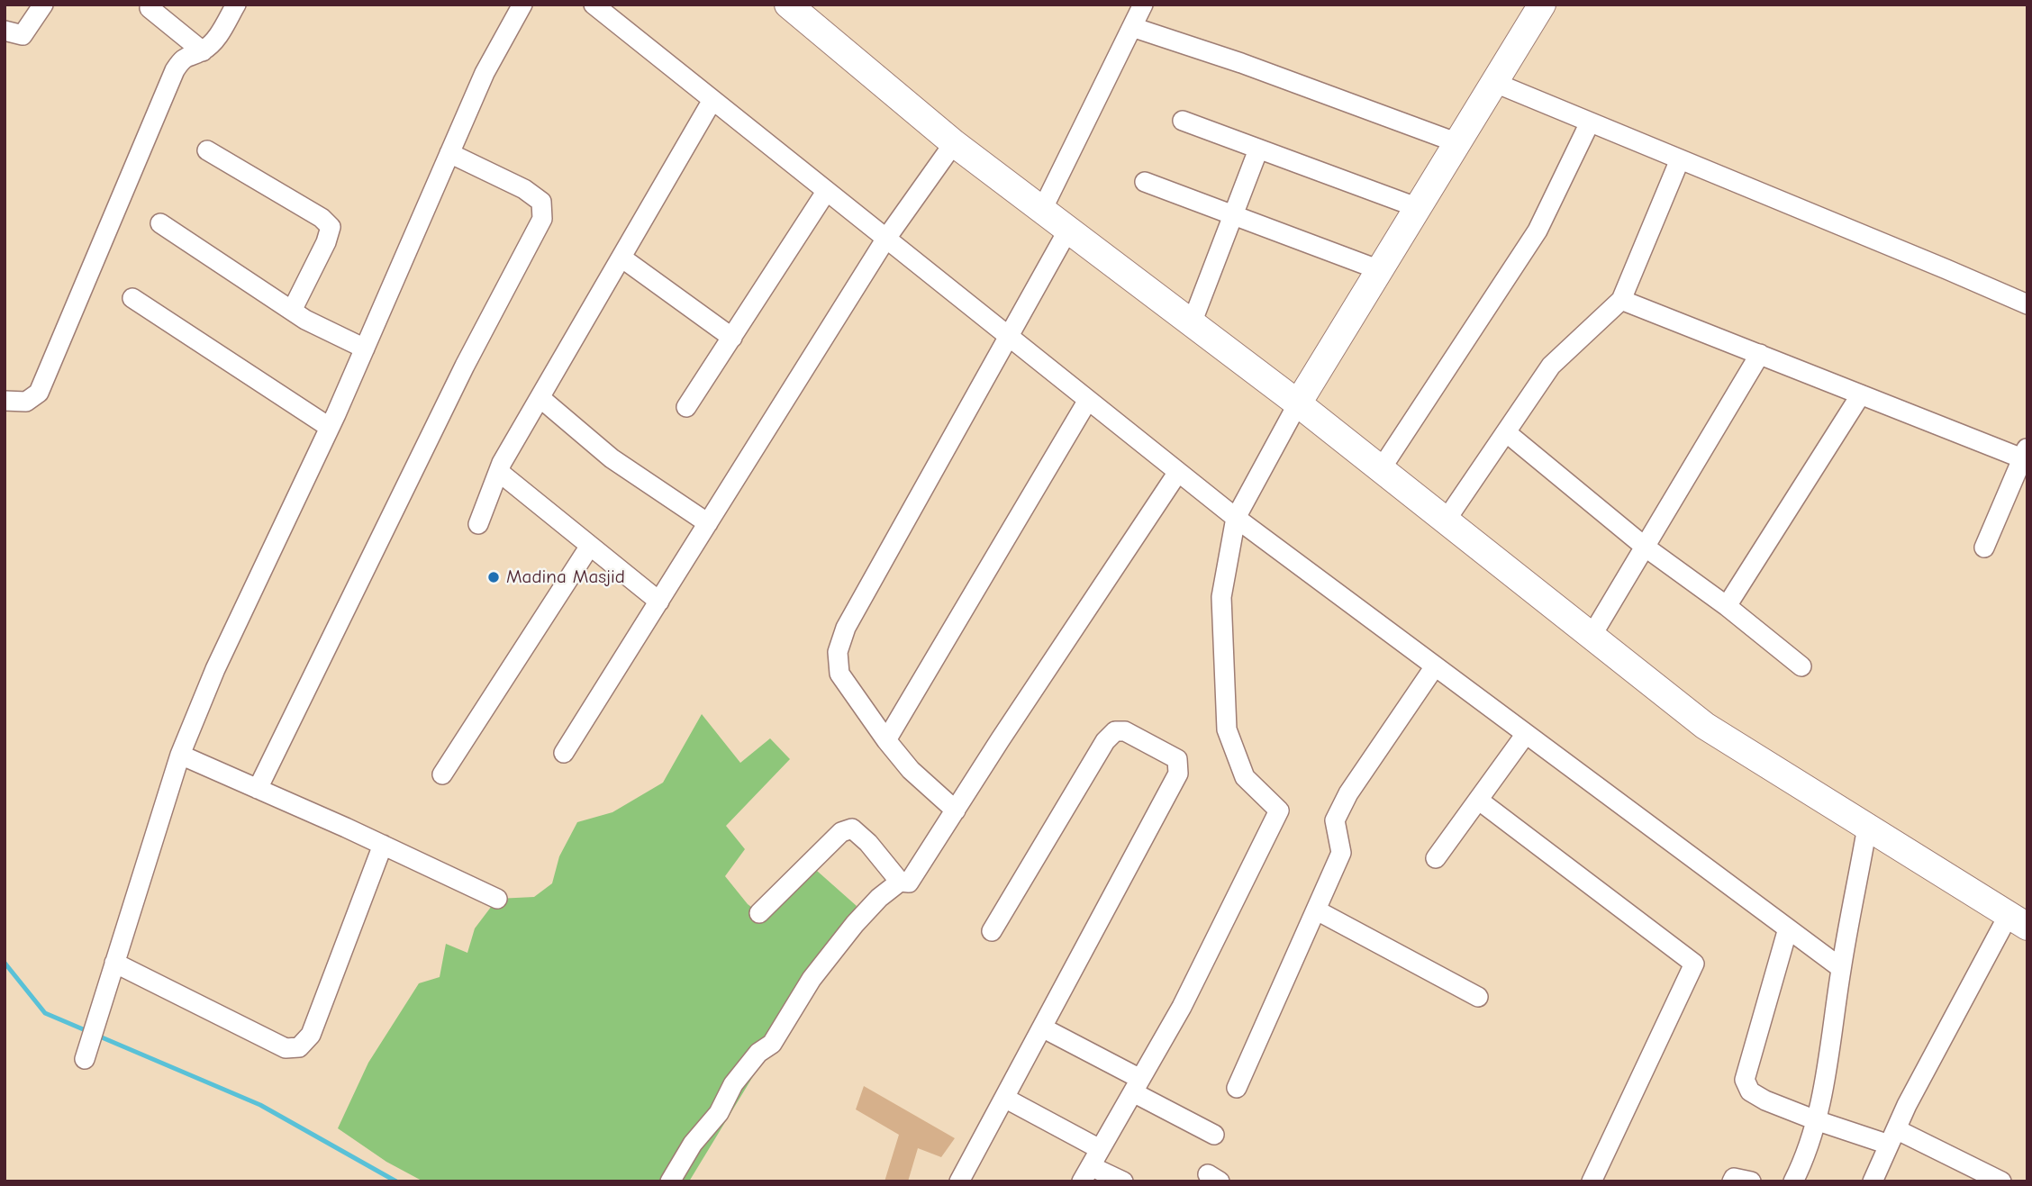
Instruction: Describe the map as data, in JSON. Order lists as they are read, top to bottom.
{
  "places": ["Madina Masjid"]
}
